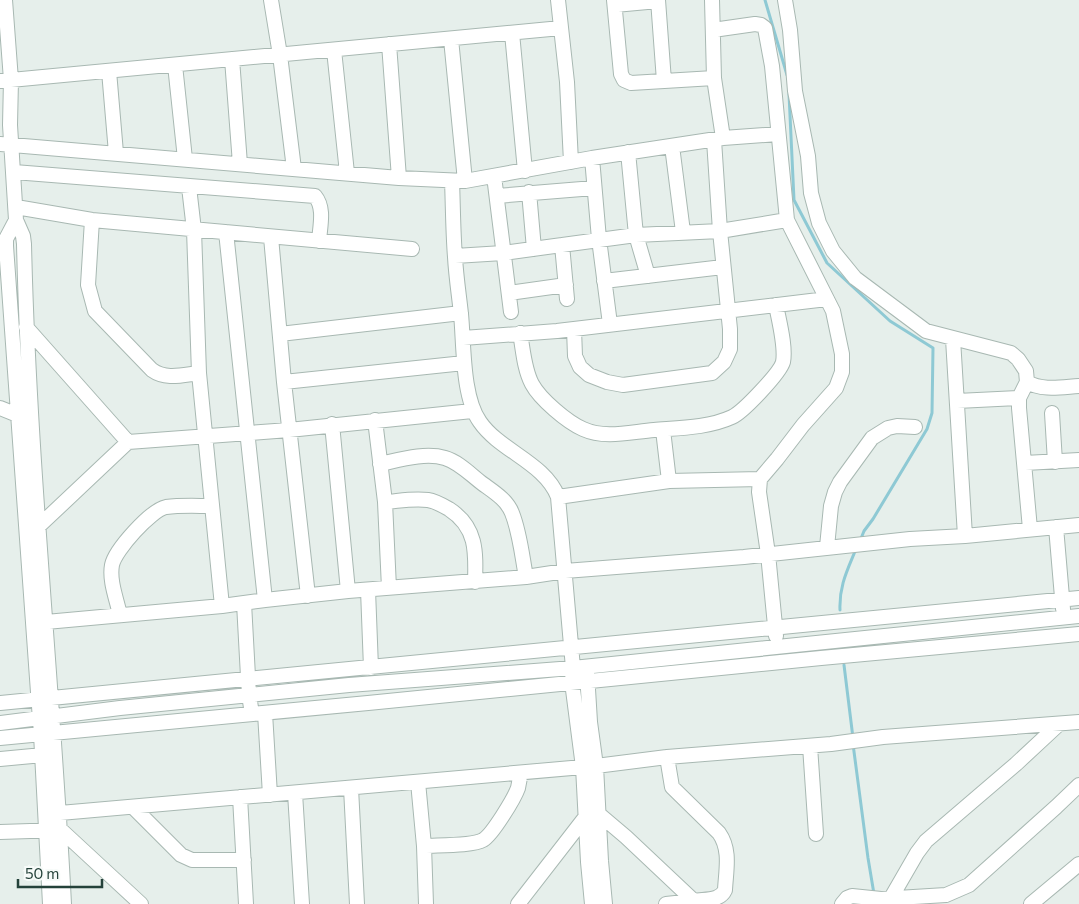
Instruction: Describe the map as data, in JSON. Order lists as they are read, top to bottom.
{
  "scale_bar": "50 m"
}
